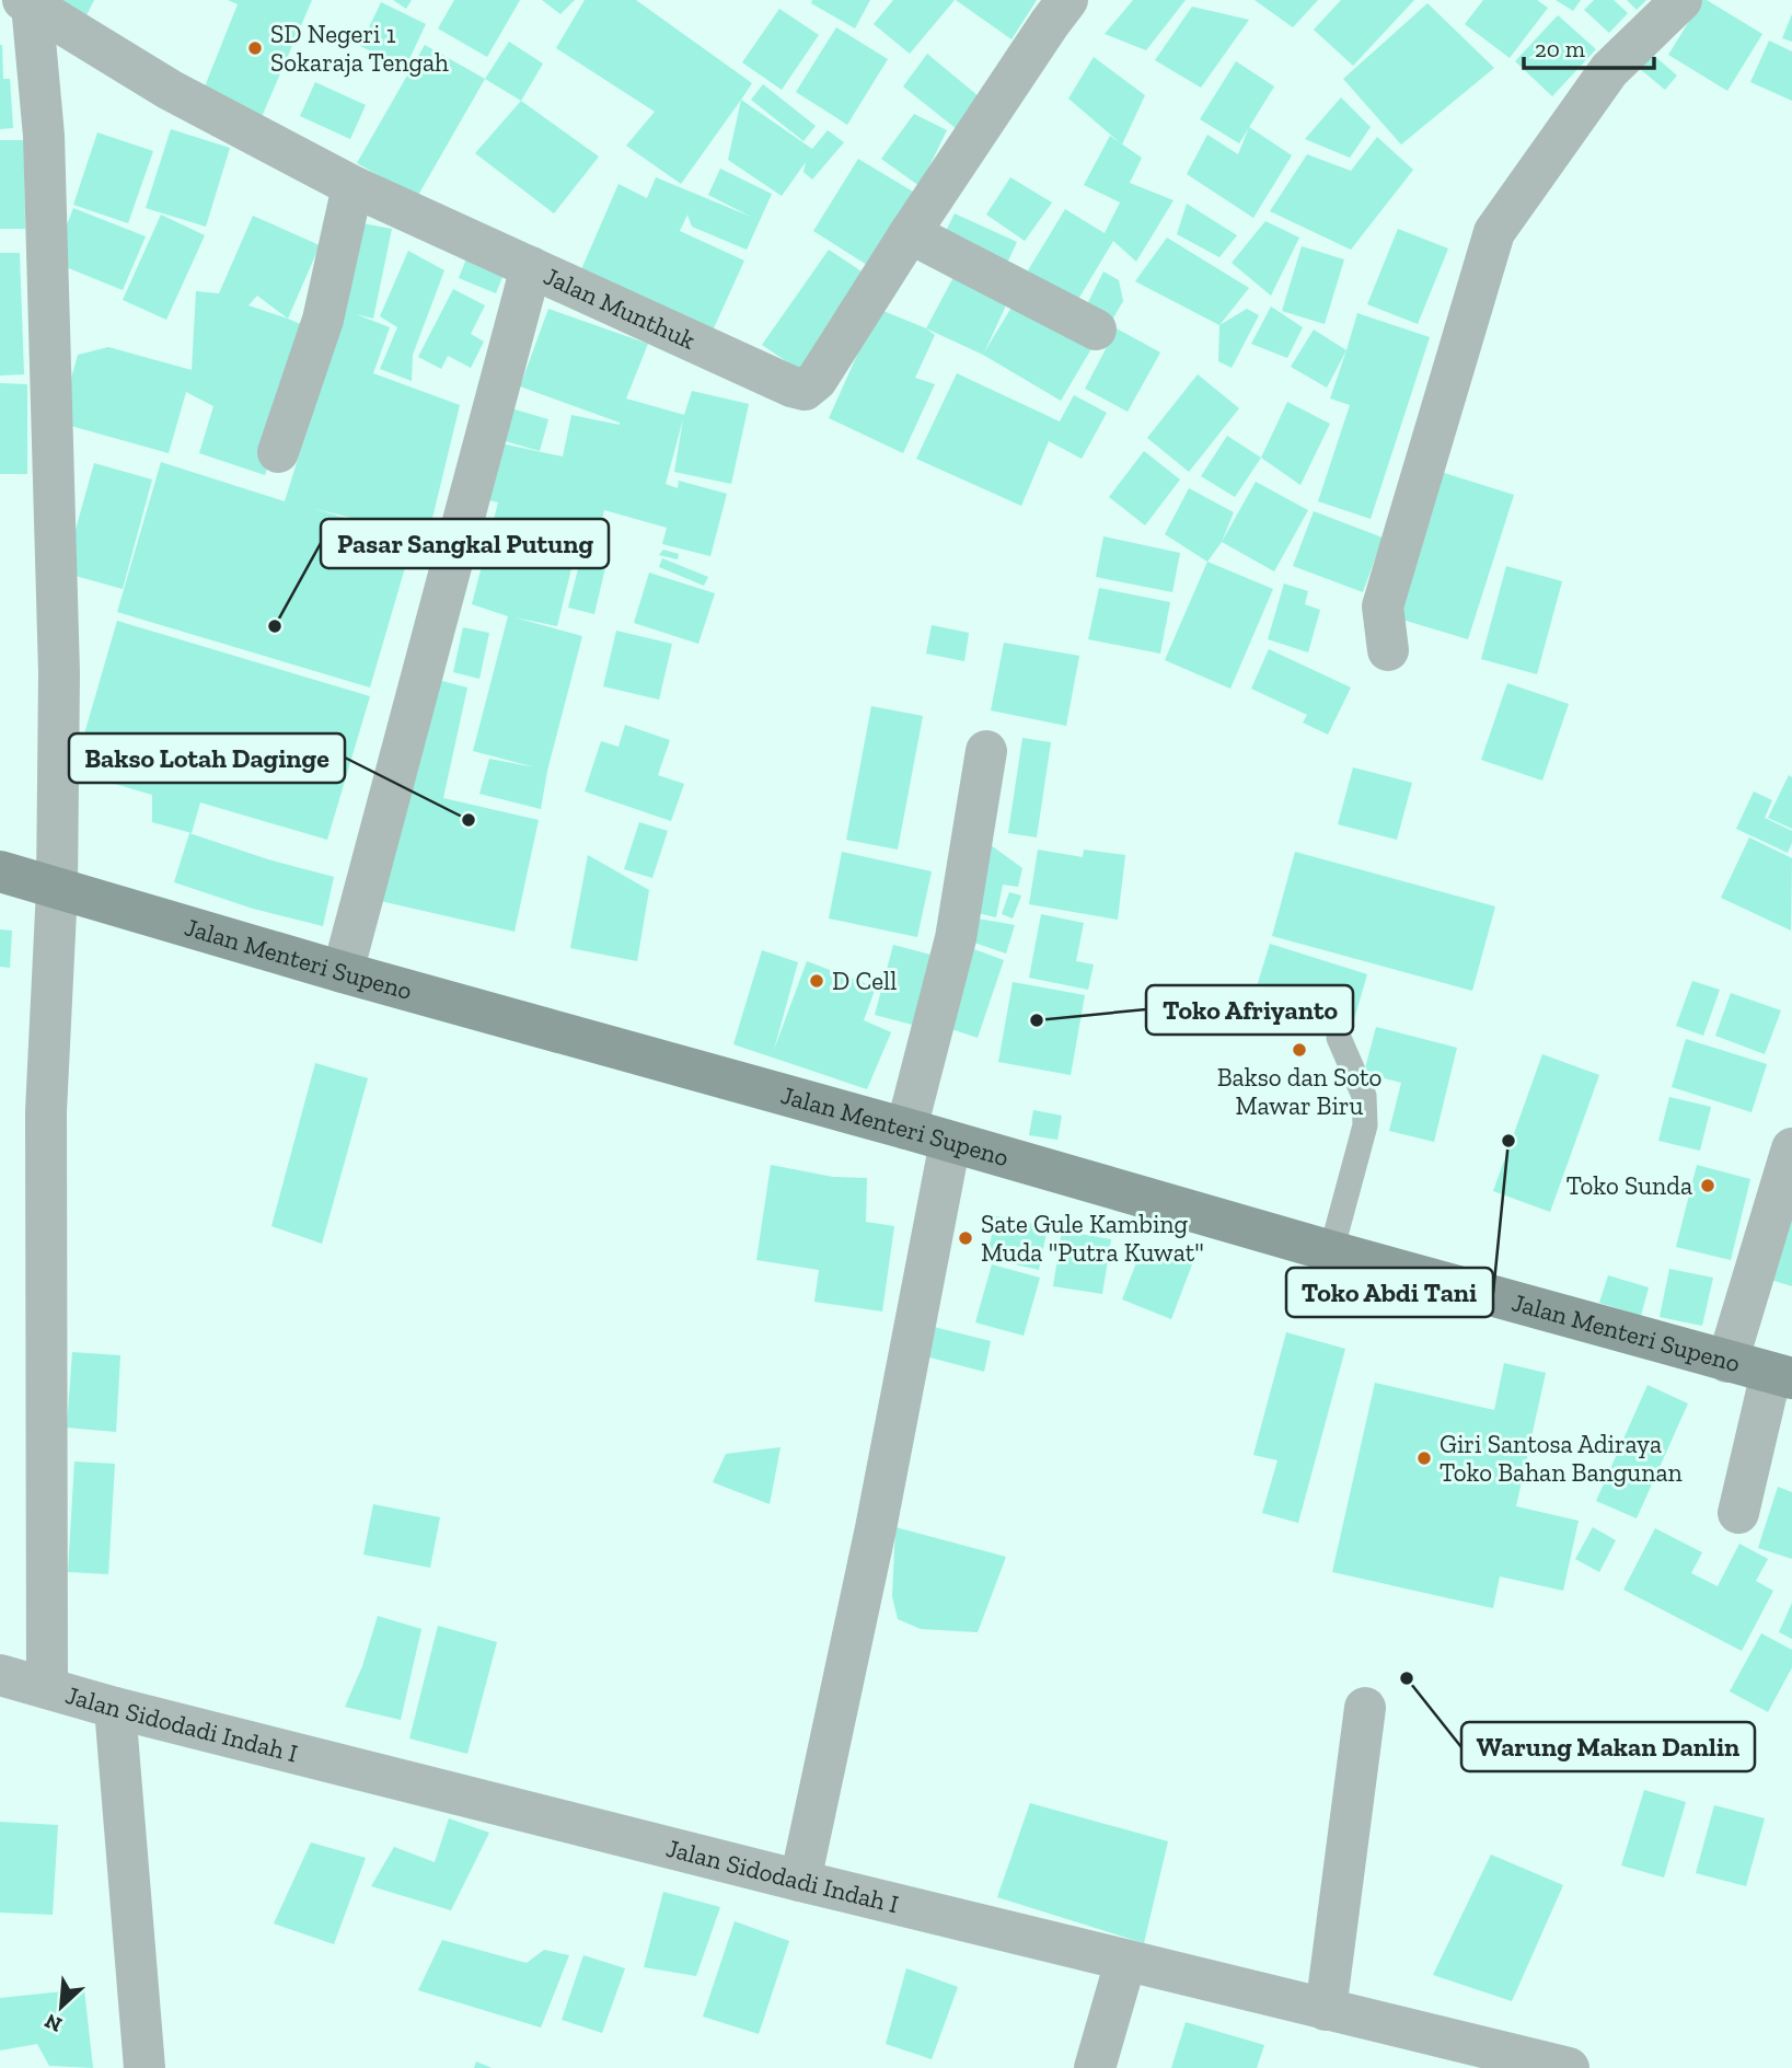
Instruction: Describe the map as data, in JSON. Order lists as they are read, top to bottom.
{
  "streets": {
    "main road": ["Jalan Menteri Supeno"],
    "street": ["Jalan Munthuk", "Jalan Sidodadi Indah I"]
  },
  "places": [
    "SD Negeri 1 Sokaraja Tengah",
    "Pasar Sangkal Putung",
    "Bakso Lotah Daginge",
    "D Cell",
    "Toko Afriyanto",
    "Bakso dan Soto Mawar Biru",
    "Toko Abdi Tani",
    "Toko Sunda",
    "Sate Gule Kambing Muda \"Putra Kuwat\"",
    "Giri Santosa Adiraya Toko Bahan Bangunan",
    "Warung Makan Danlin"
  ],
  "scale_bar": "20 m",
  "north": "bottom left"
}
